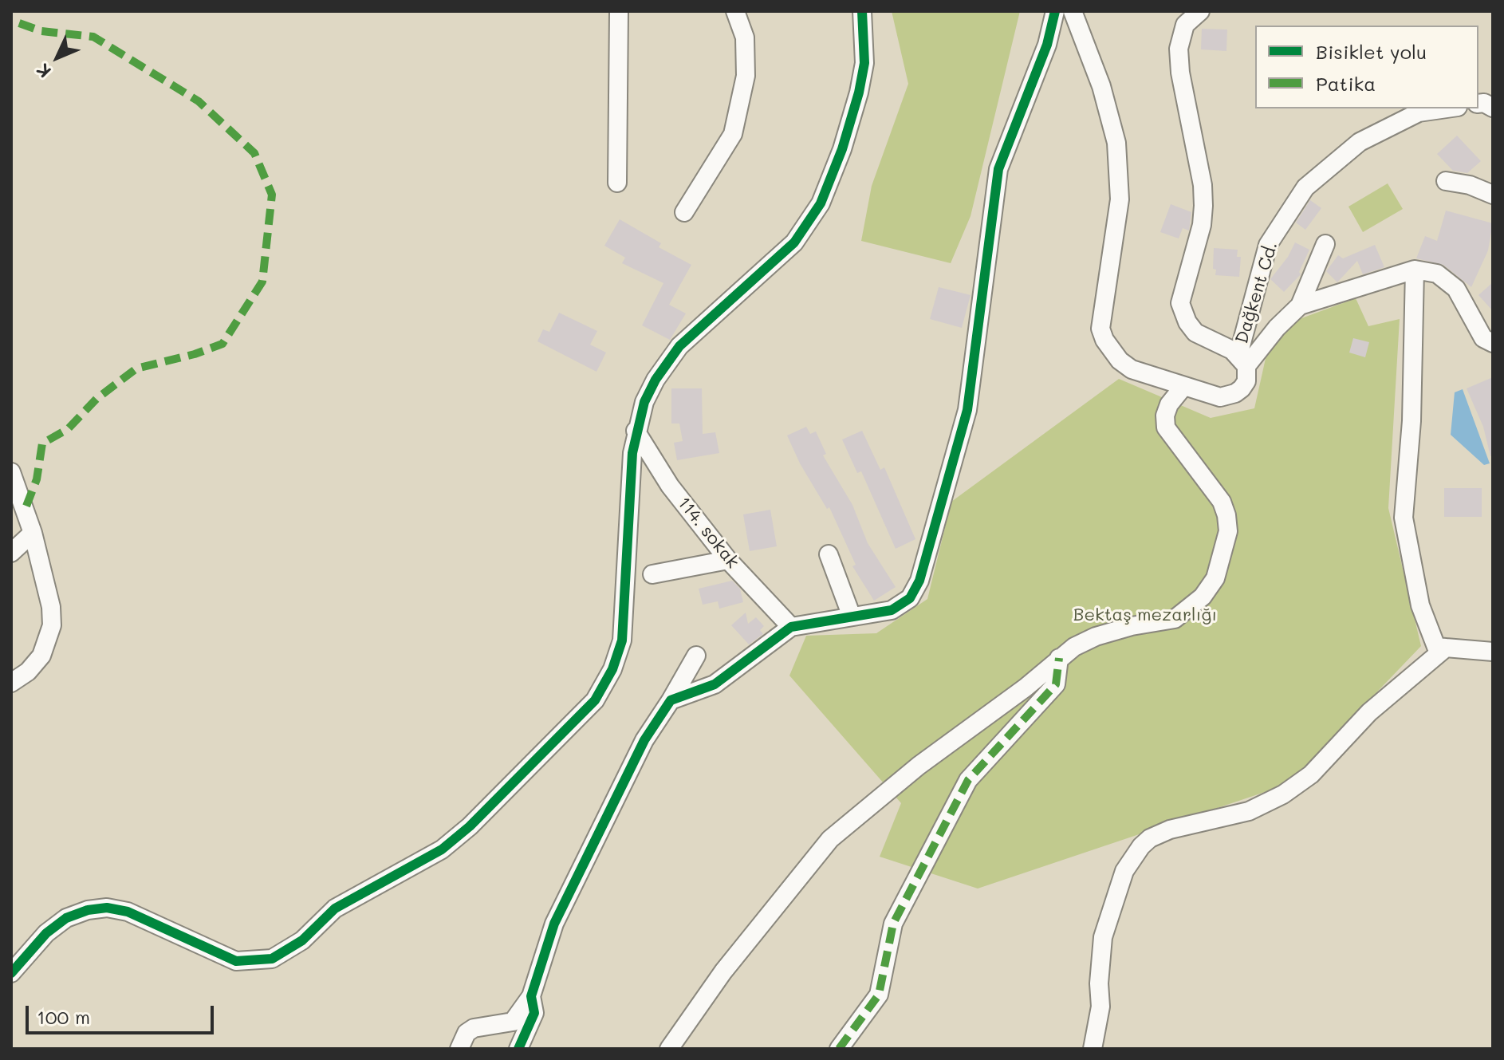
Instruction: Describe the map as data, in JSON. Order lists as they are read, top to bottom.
{
  "streets": {
    "street": ["Dağkent Cd.", "114. sokak"]
  },
  "parks": ["Bektaş mezarlığı"],
  "legend": ["Bisiklet yolu", "Patika"],
  "scale_bar": "100 m",
  "north": "bottom left"
}
